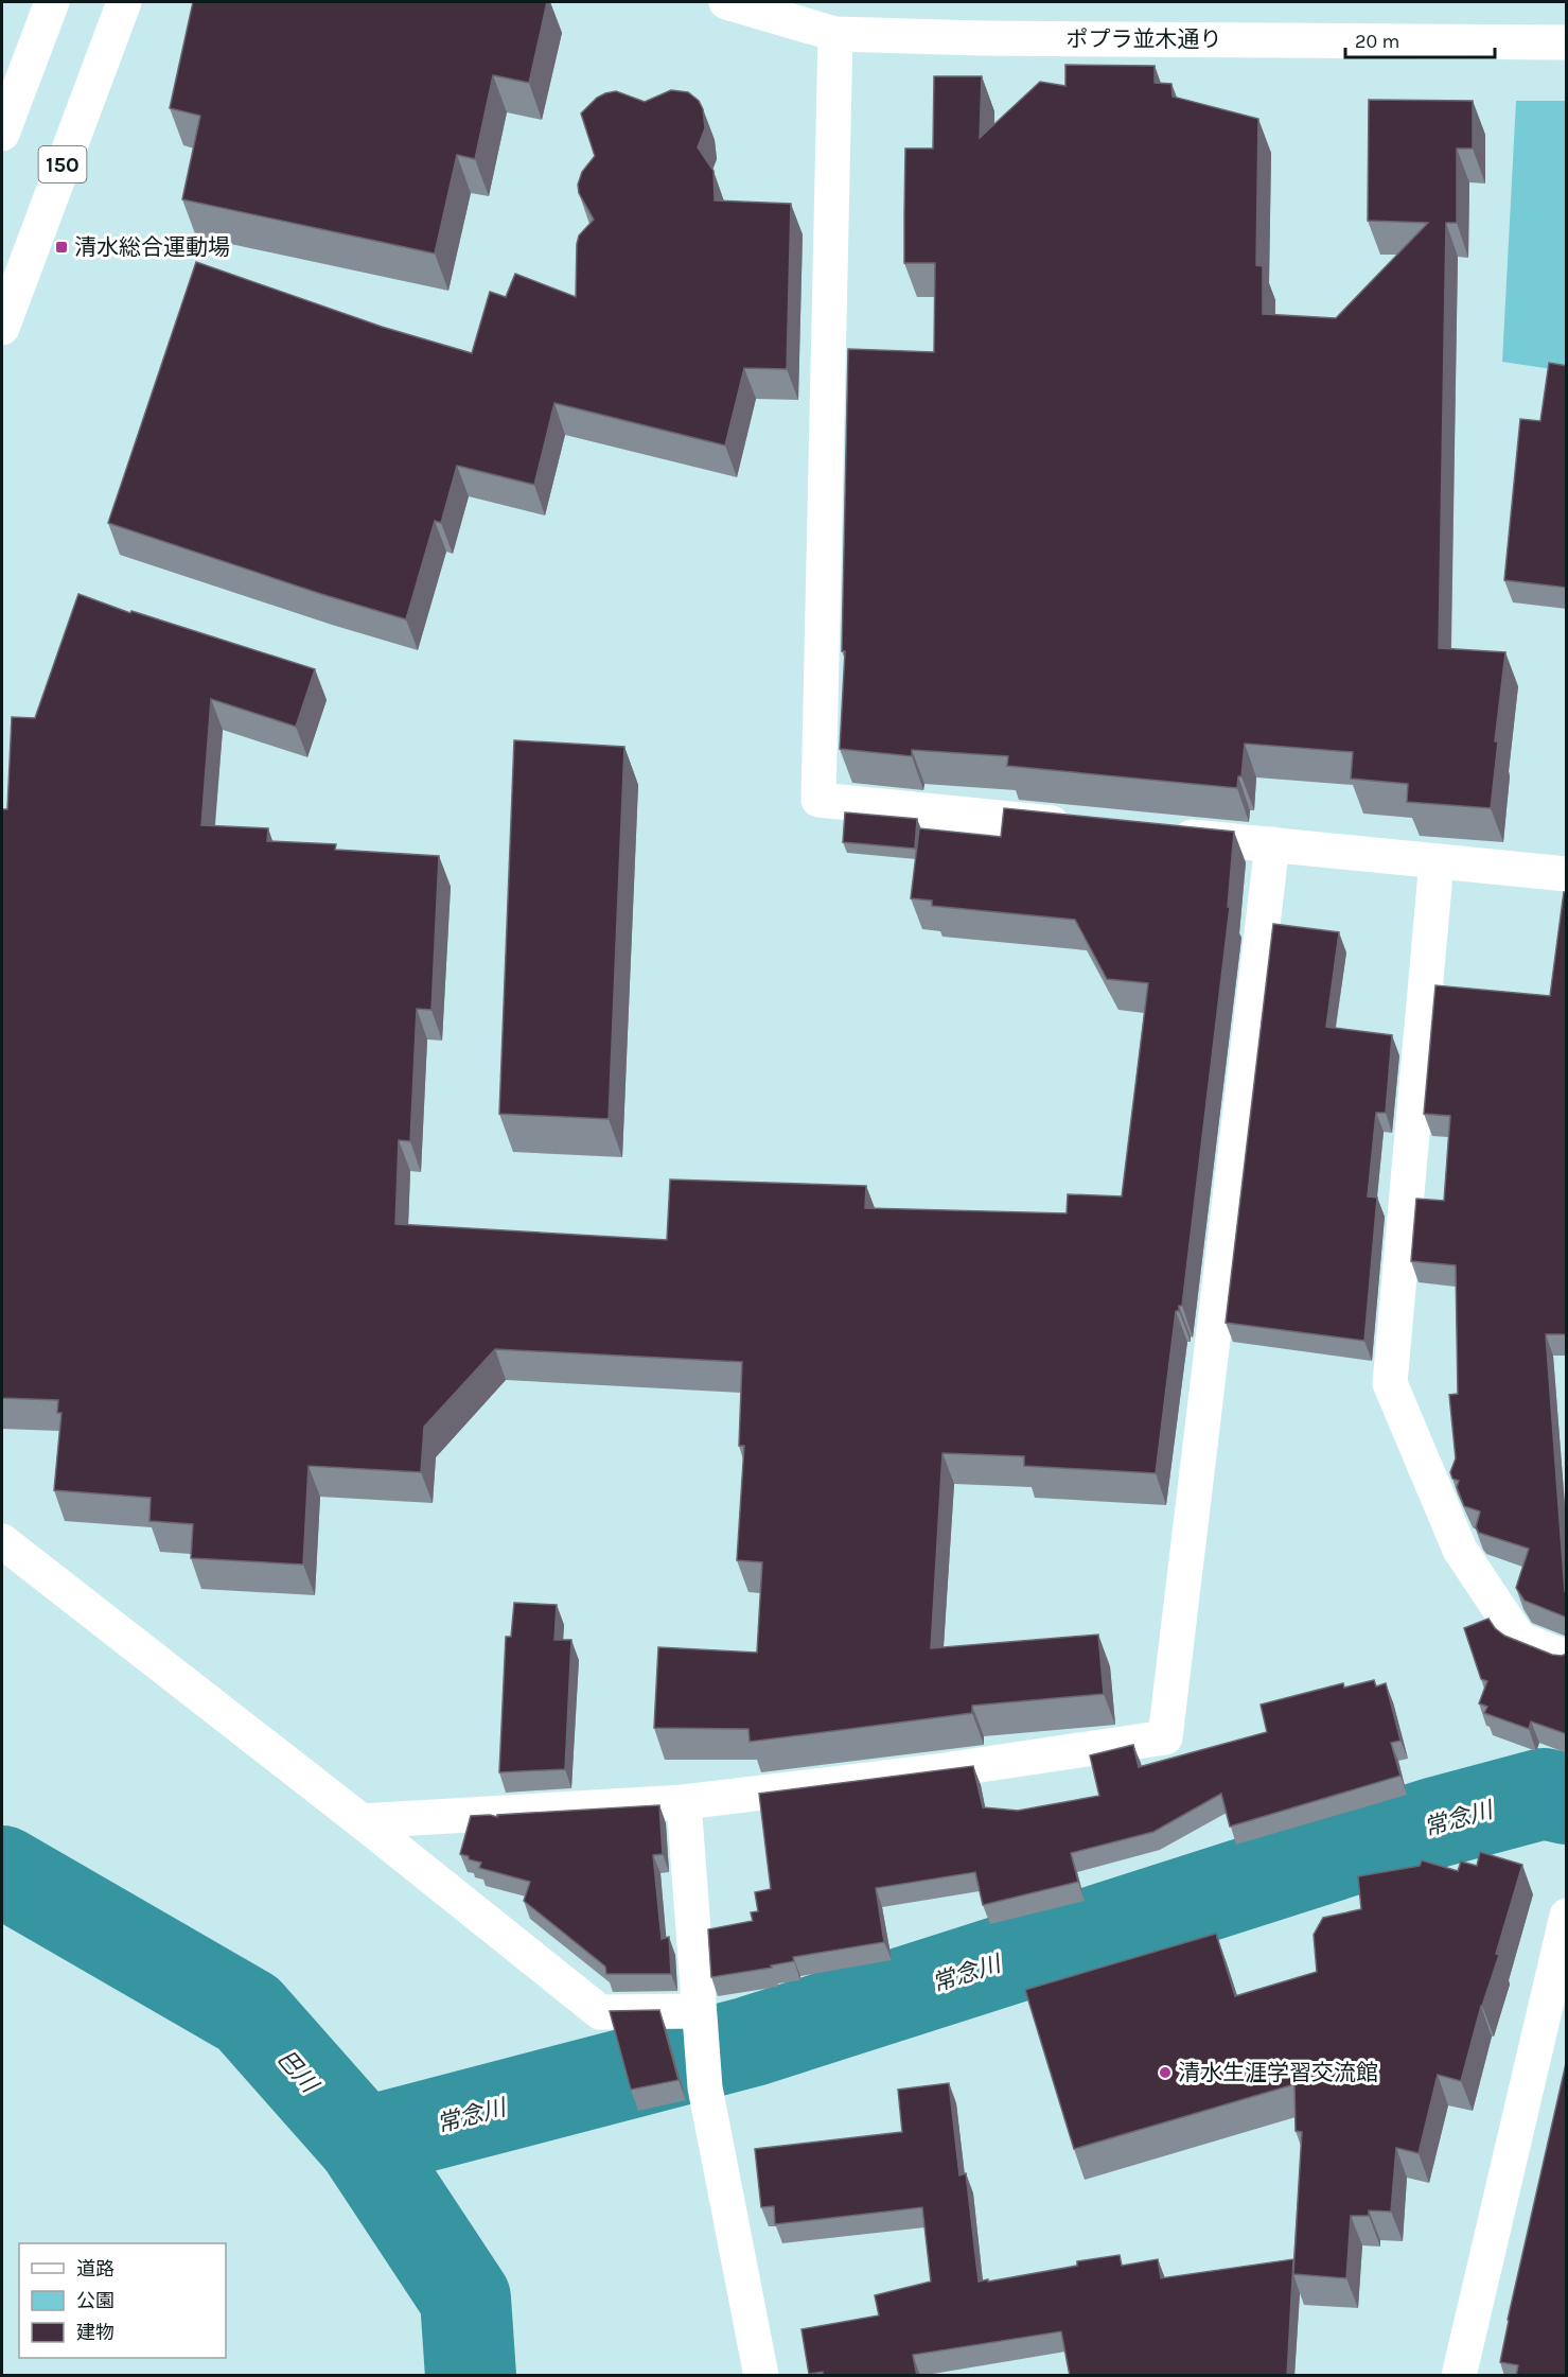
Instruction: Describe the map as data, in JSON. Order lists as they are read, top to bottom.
{
  "streets": {
    "main road": ["ポプラ並木通り", "150"]
  },
  "water": ["常念川", "巴川"],
  "places": {
    "transit": ["清水総合運動場"],
    "other": ["清水生涯学習交流館"]
  },
  "legend": ["道路", "公園", "建物"],
  "scale_bar": "20 m"
}
